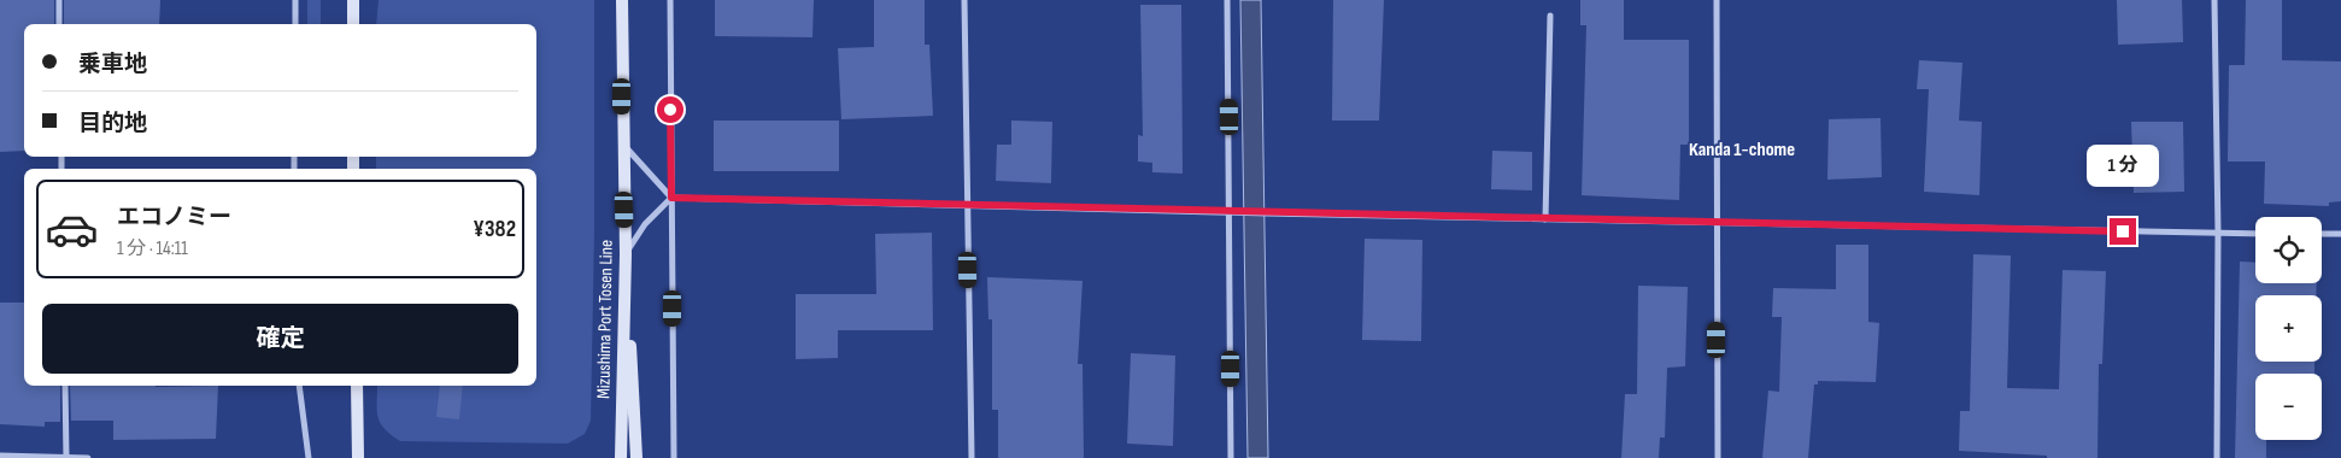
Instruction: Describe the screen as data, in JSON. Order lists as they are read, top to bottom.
{
  "streets": {
    "main road": ["Mizushima Port Tosen Line"]
  },
  "districts": ["Kanda 1-chome"],
  "page": {
    "banner": ["乗車地", "目的地"],
    "bubble": "1 分",
    "list": [
      {
        "name": "エコノミー",
        "note": "1 分 · 14:11",
        "value": "¥382"
      }
    ],
    "map_buttons": ["+", "−"],
    "buttons": "確定"
  }
}
